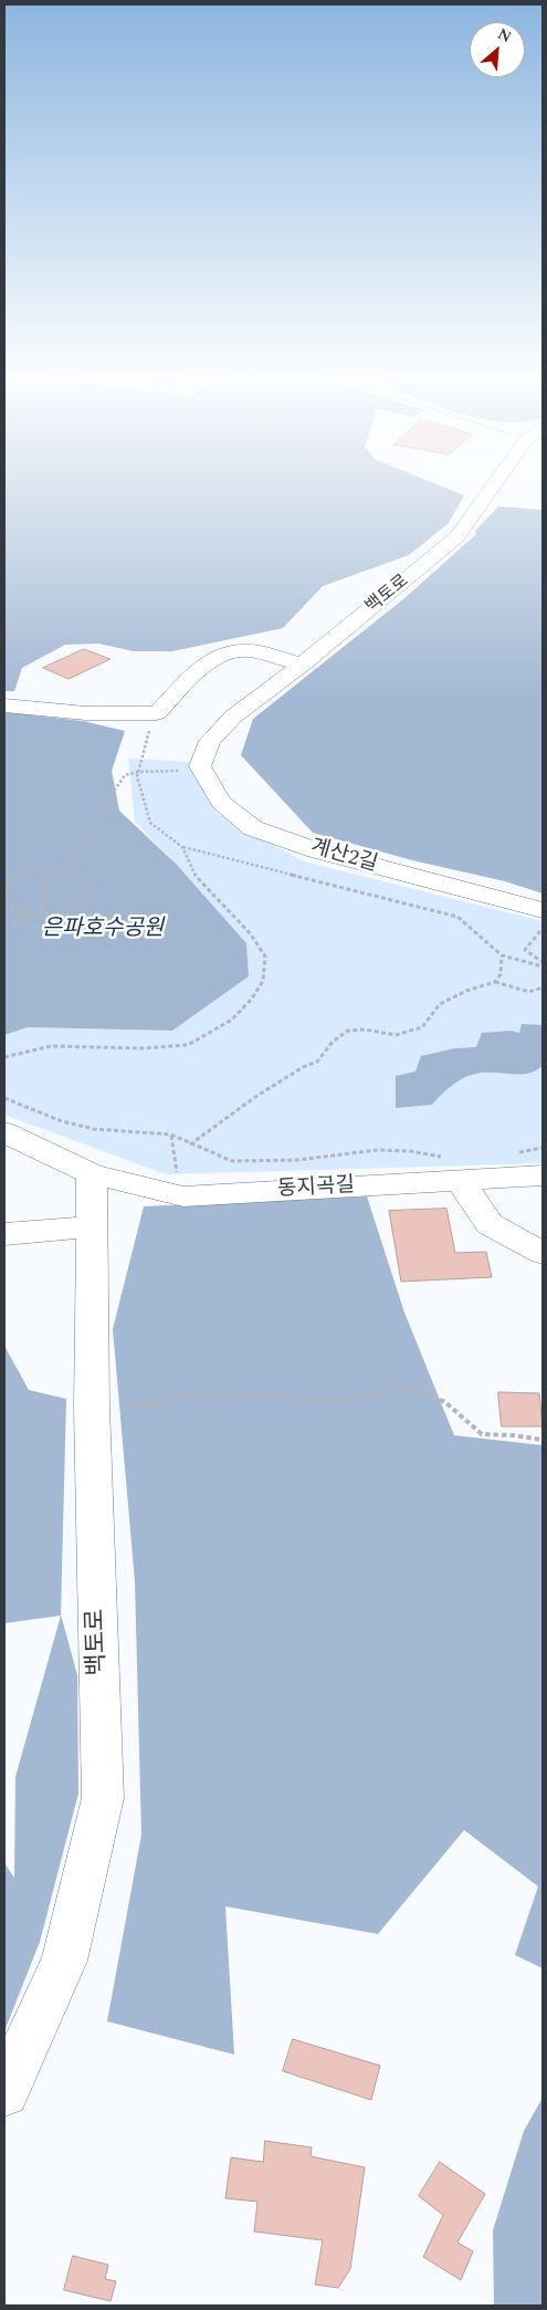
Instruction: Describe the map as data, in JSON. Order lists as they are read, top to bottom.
{
  "streets": {
    "street": ["백토로", "계산2길", "동지곡길"]
  },
  "crossings": [
    ["백토로", "계산2길"],
    ["백토로", "동지곡길"]
  ],
  "water": ["은파호수공원"],
  "north": "top right"
}
